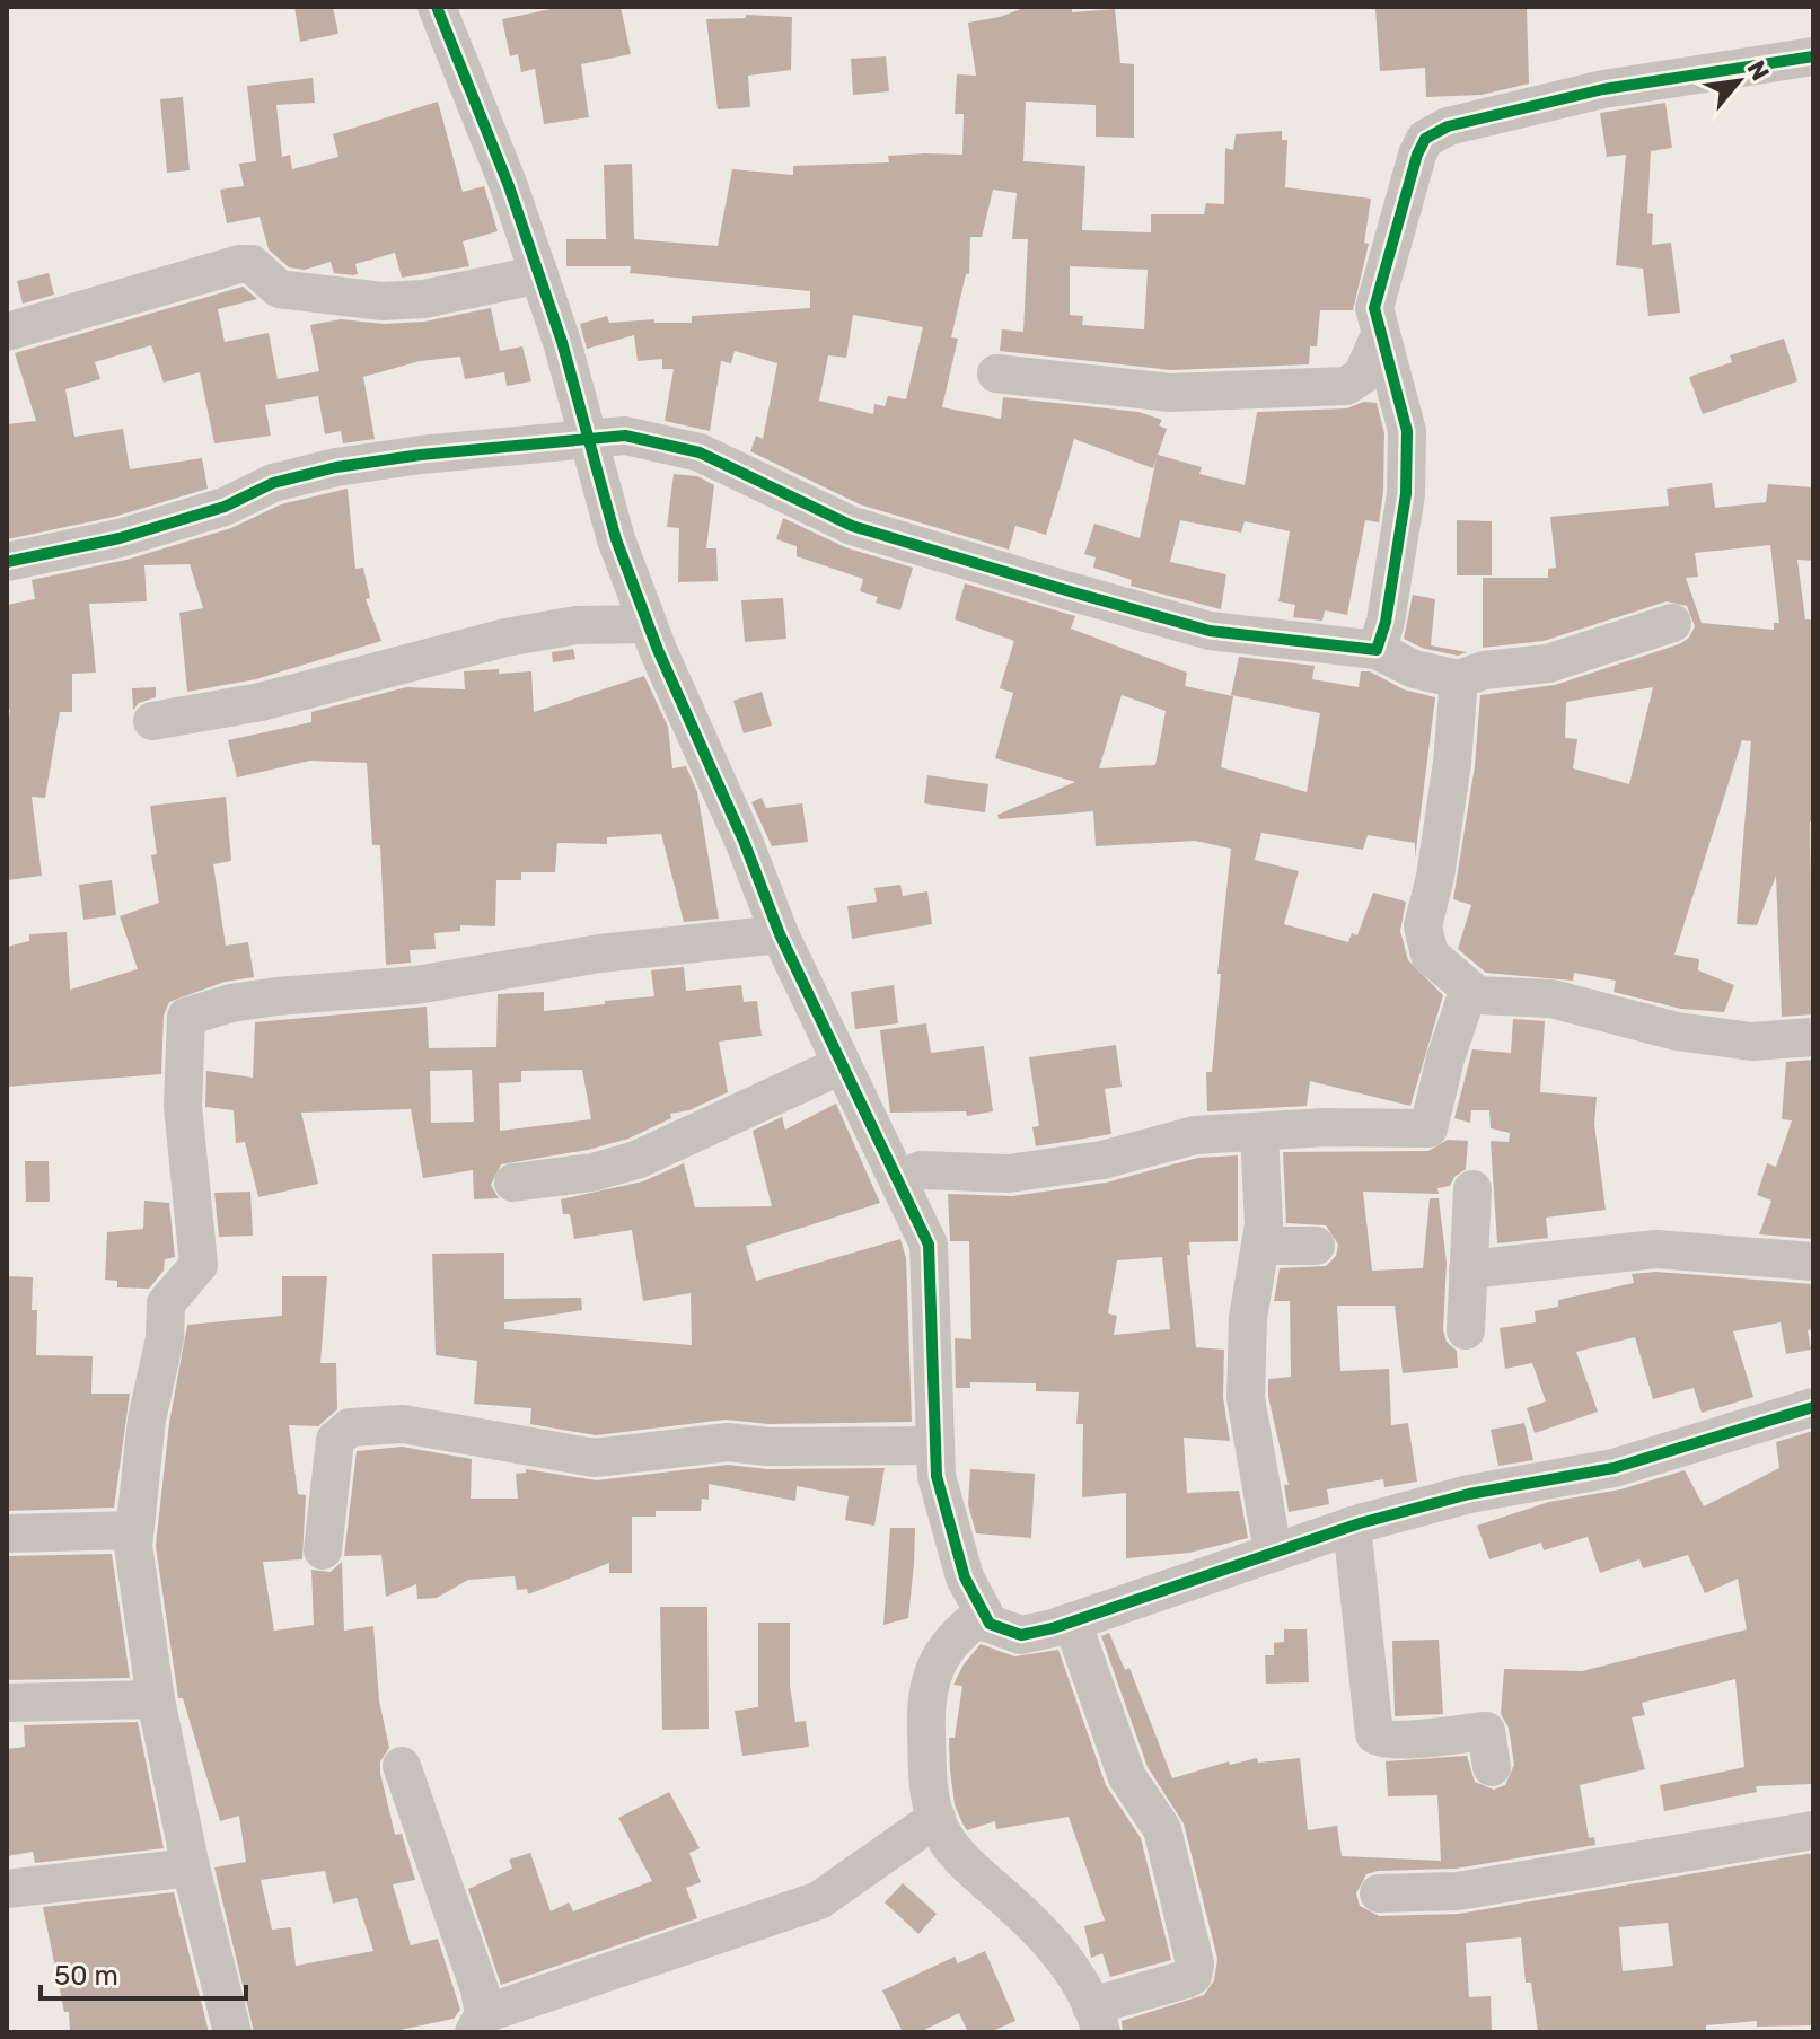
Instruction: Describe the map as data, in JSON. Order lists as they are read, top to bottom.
{
  "scale_bar": "50 m",
  "north": "top right"
}
